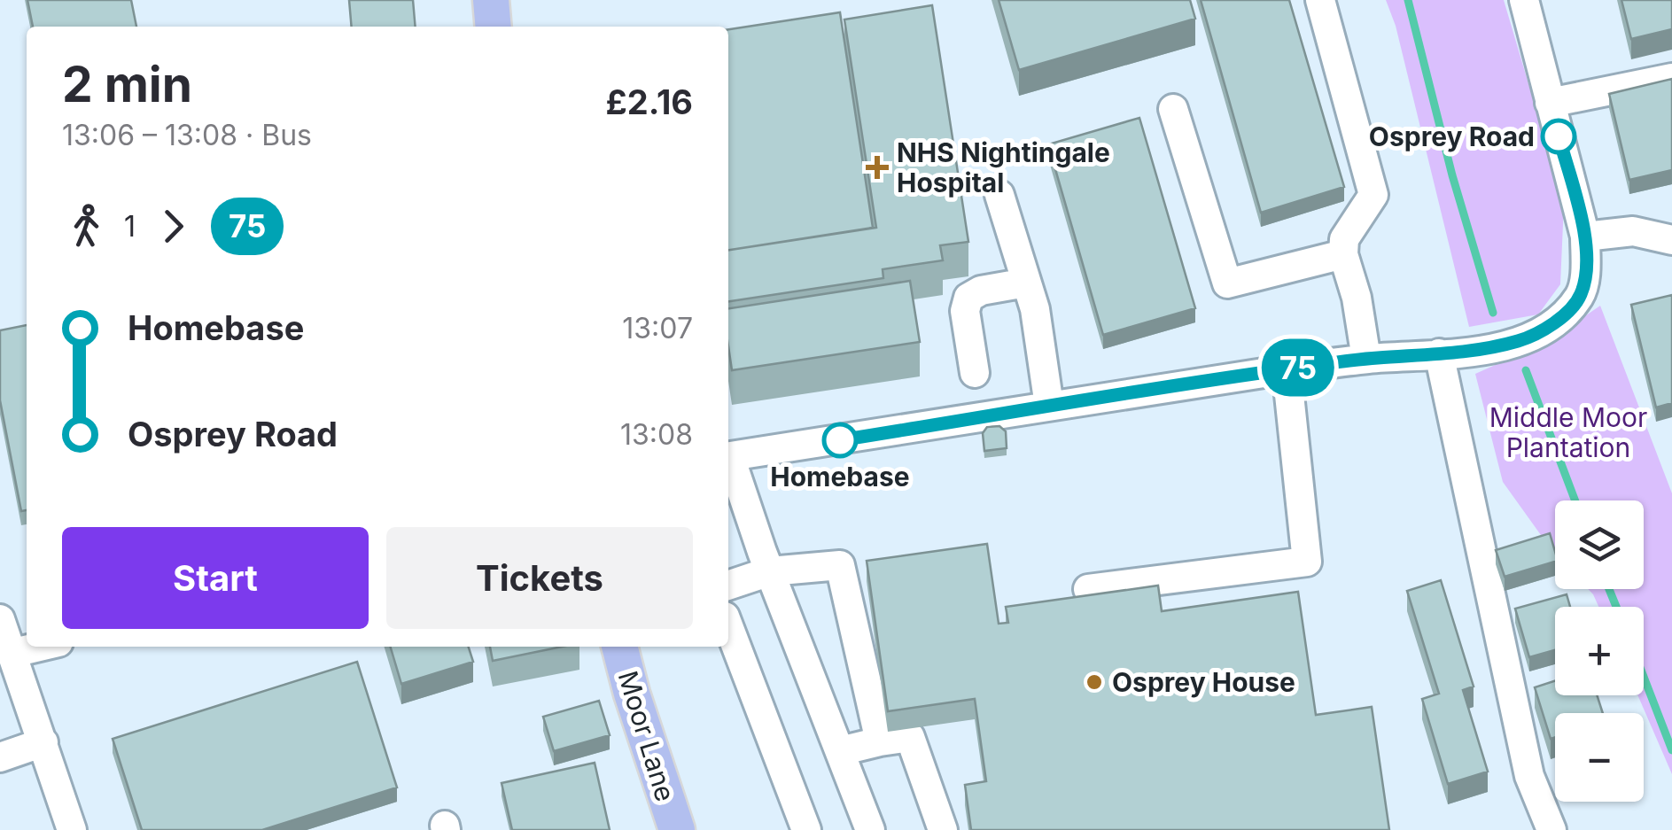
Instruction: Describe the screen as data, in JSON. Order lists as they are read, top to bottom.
{
  "streets": {
    "main road": ["Moor Lane"]
  },
  "parks": ["Middle Moor Plantation"],
  "places": {
    "other": ["Osprey Road", "Homebase", "Osprey House"],
    "health": ["NHS Nightingale Hospital"]
  },
  "lines": ["bus line 75"],
  "page": {
    "on_map": "75",
    "heading": ["2 min", "13:06 – 13:08 · Bus", "£2.16"],
    "legs": ["1", "75"],
    "list": [
      {
        "name": "Homebase",
        "value": "13:07"
      },
      {
        "name": "Osprey Road",
        "value": "13:08"
      }
    ],
    "map_buttons": ["+", "−"],
    "buttons": ["Start", "Tickets"]
  }
}
